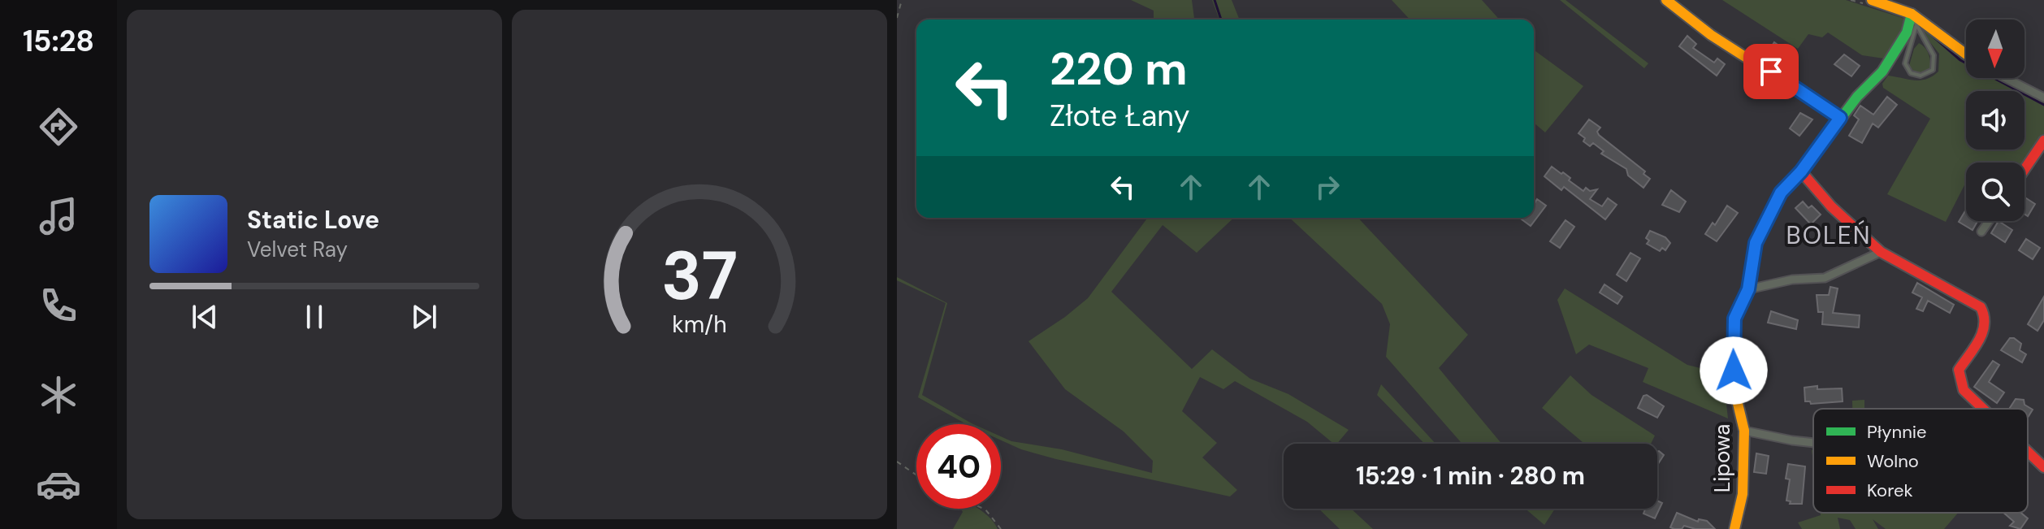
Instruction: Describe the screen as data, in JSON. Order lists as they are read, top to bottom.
{
  "streets": {
    "street": ["Lipowa"]
  },
  "districts": ["BOLEŃ"],
  "legend": ["Płynnie", "Wolno", "Korek"],
  "north": "bottom",
  "page": {
    "tabs": "15:28",
    "turn": ["220 m", "Złote Łany"],
    "song": ["Static Love", "Velvet Ray"],
    "limit": "40",
    "trip": "15:29 · 1 min · 280 m",
    "gauge": ["37", "km/h"]
  }
}
